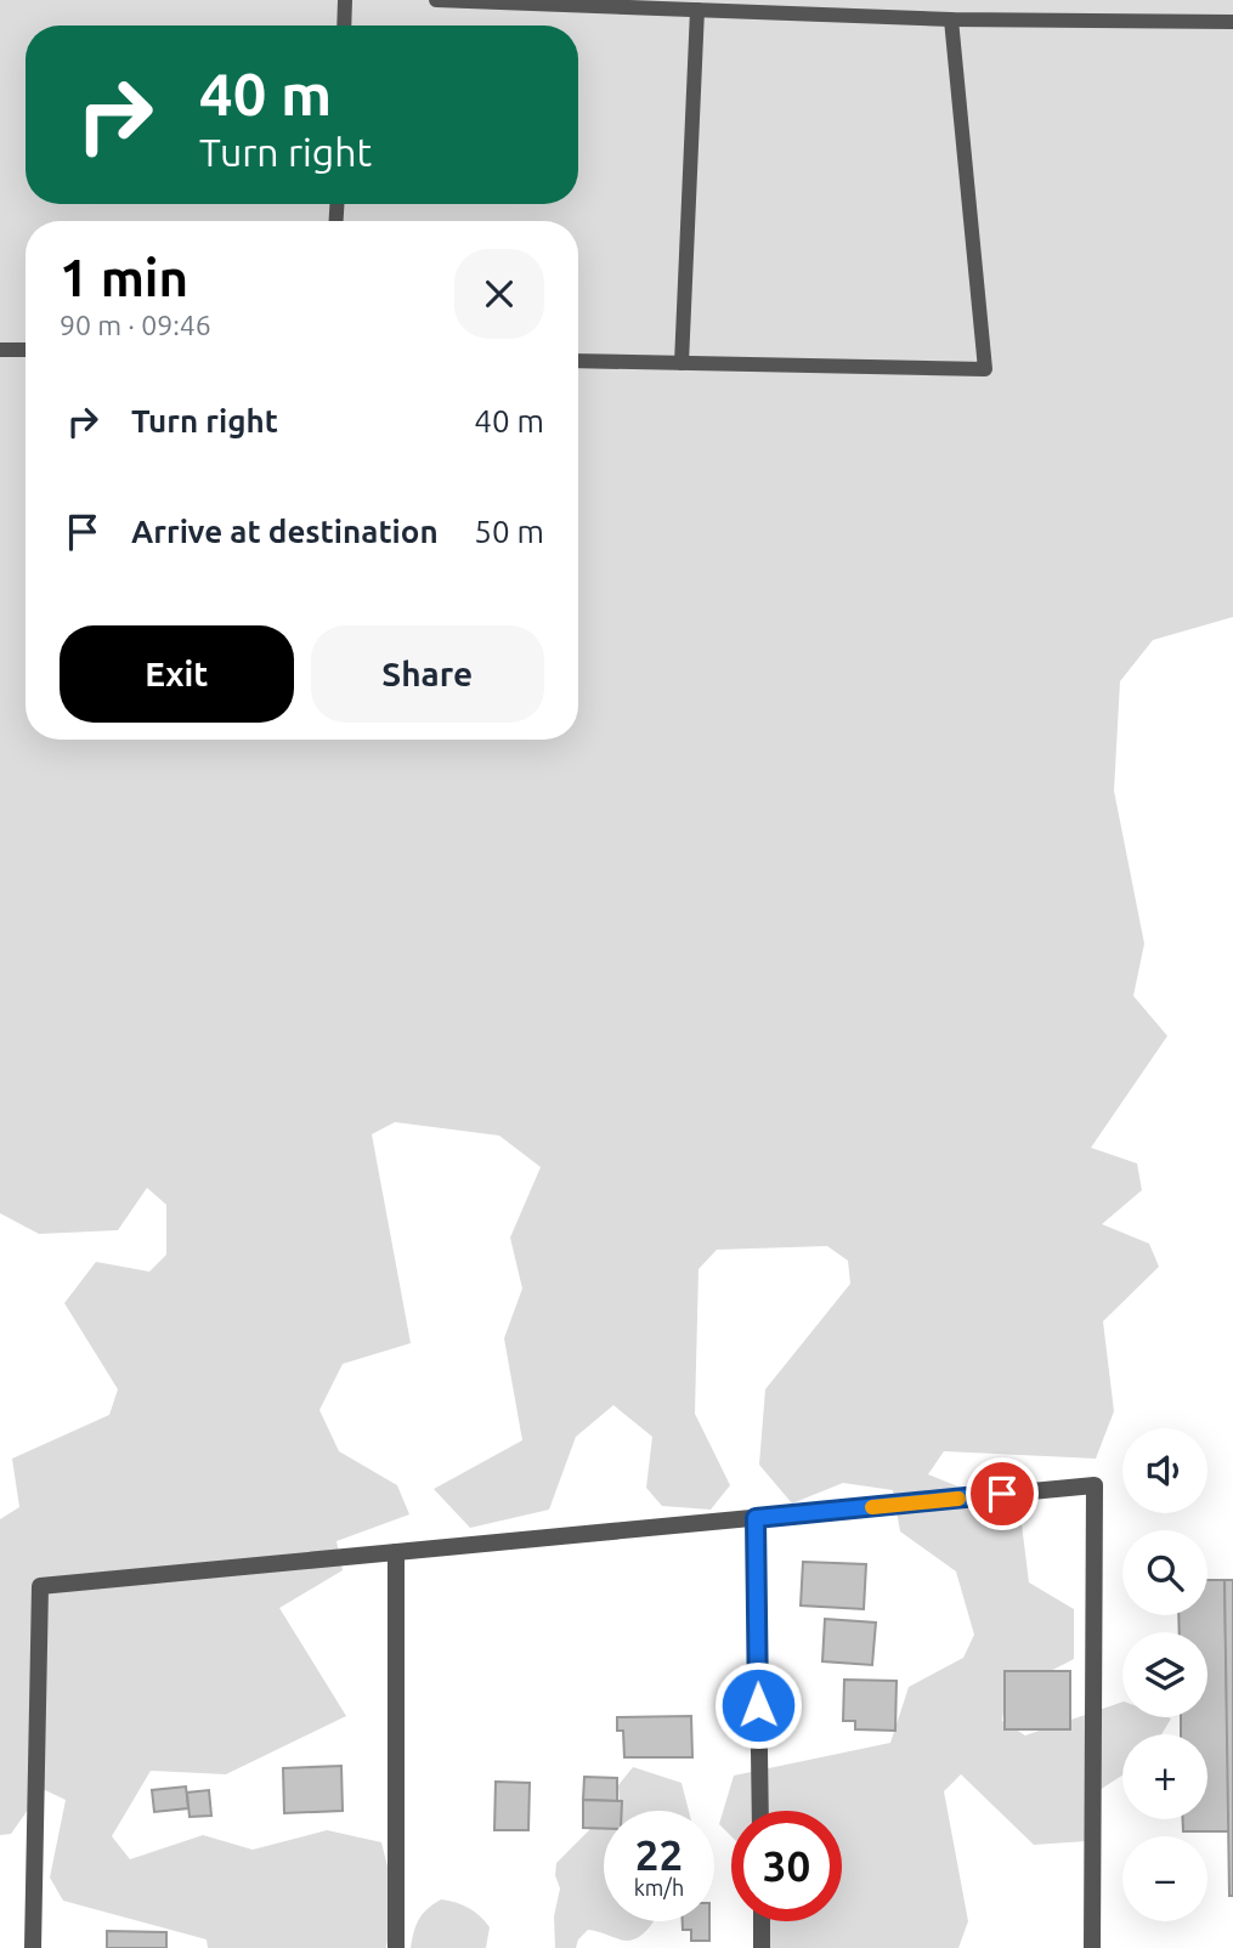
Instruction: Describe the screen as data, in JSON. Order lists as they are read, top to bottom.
{
  "page": {
    "turn": ["40 m", "Turn right"],
    "heading": ["1 min", "90 m · 09:46"],
    "list": [
      {
        "name": "Turn right",
        "value": "40 m"
      },
      {
        "name": "Arrive at destination",
        "value": "50 m"
      }
    ],
    "buttons": ["Exit", "Share"],
    "map_buttons": ["+", "−"],
    "speed": "22 km/h",
    "limit": "30"
  }
}
